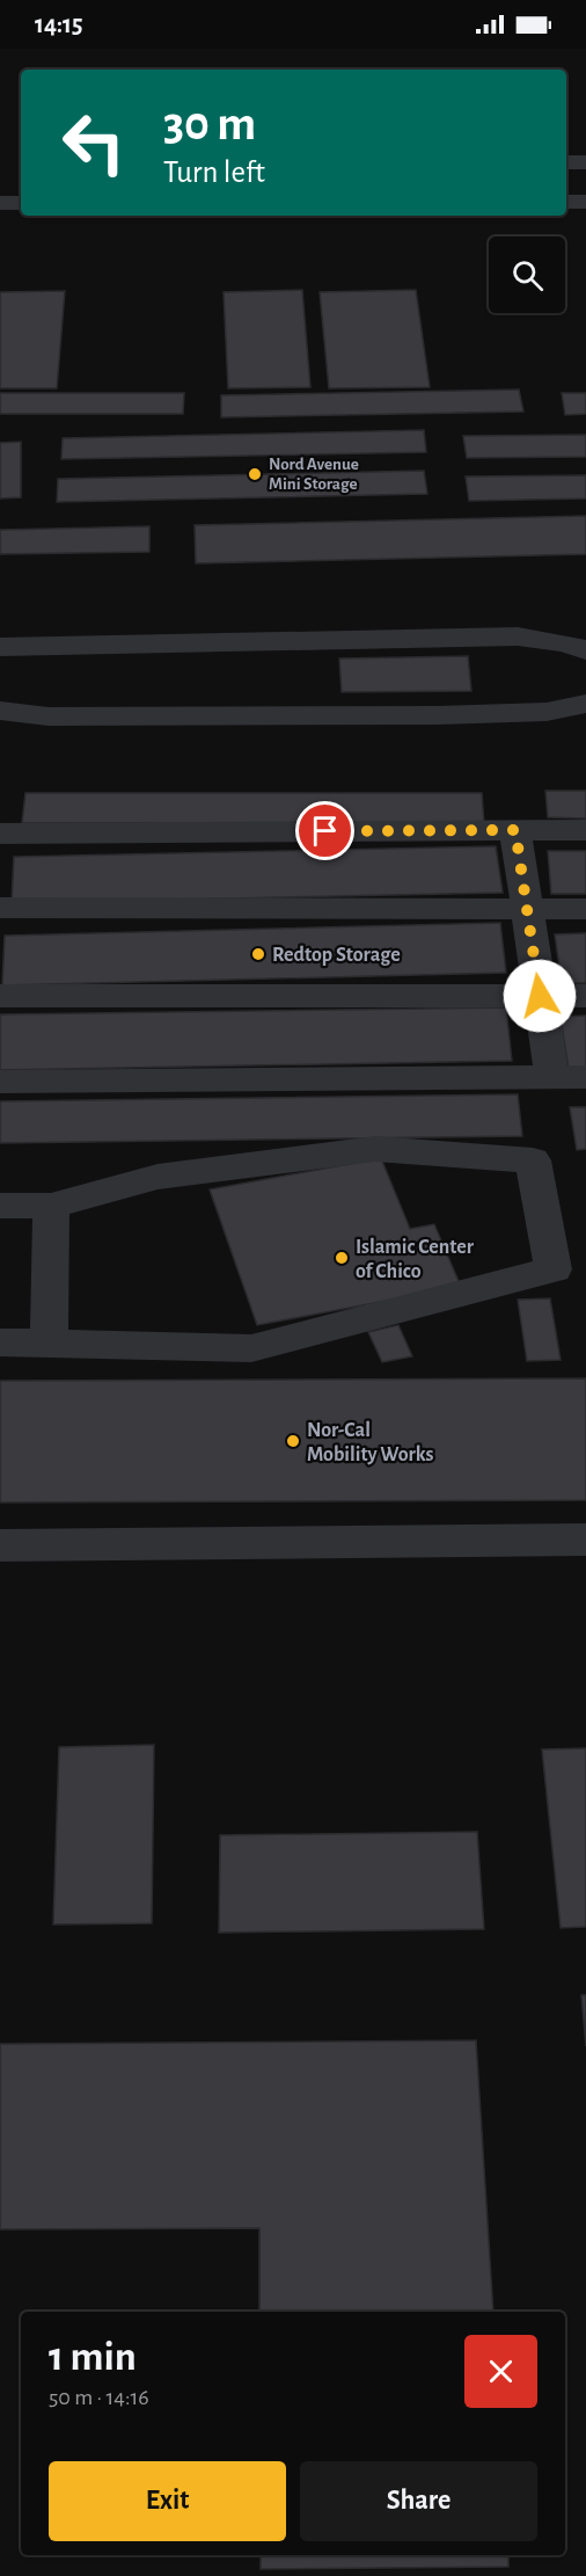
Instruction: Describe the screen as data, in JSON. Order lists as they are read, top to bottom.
{
  "places": [
    "Nord Avenue Mini Storage",
    "Redtop Storage",
    "Islamic Center of Chico",
    "Nor-Cal Mobility Works"
  ],
  "page": {
    "status": "14:15",
    "turn": ["30 m", "Turn left"],
    "heading": ["1 min", "50 m · 14:16"],
    "buttons": ["Exit", "Share"]
  }
}
